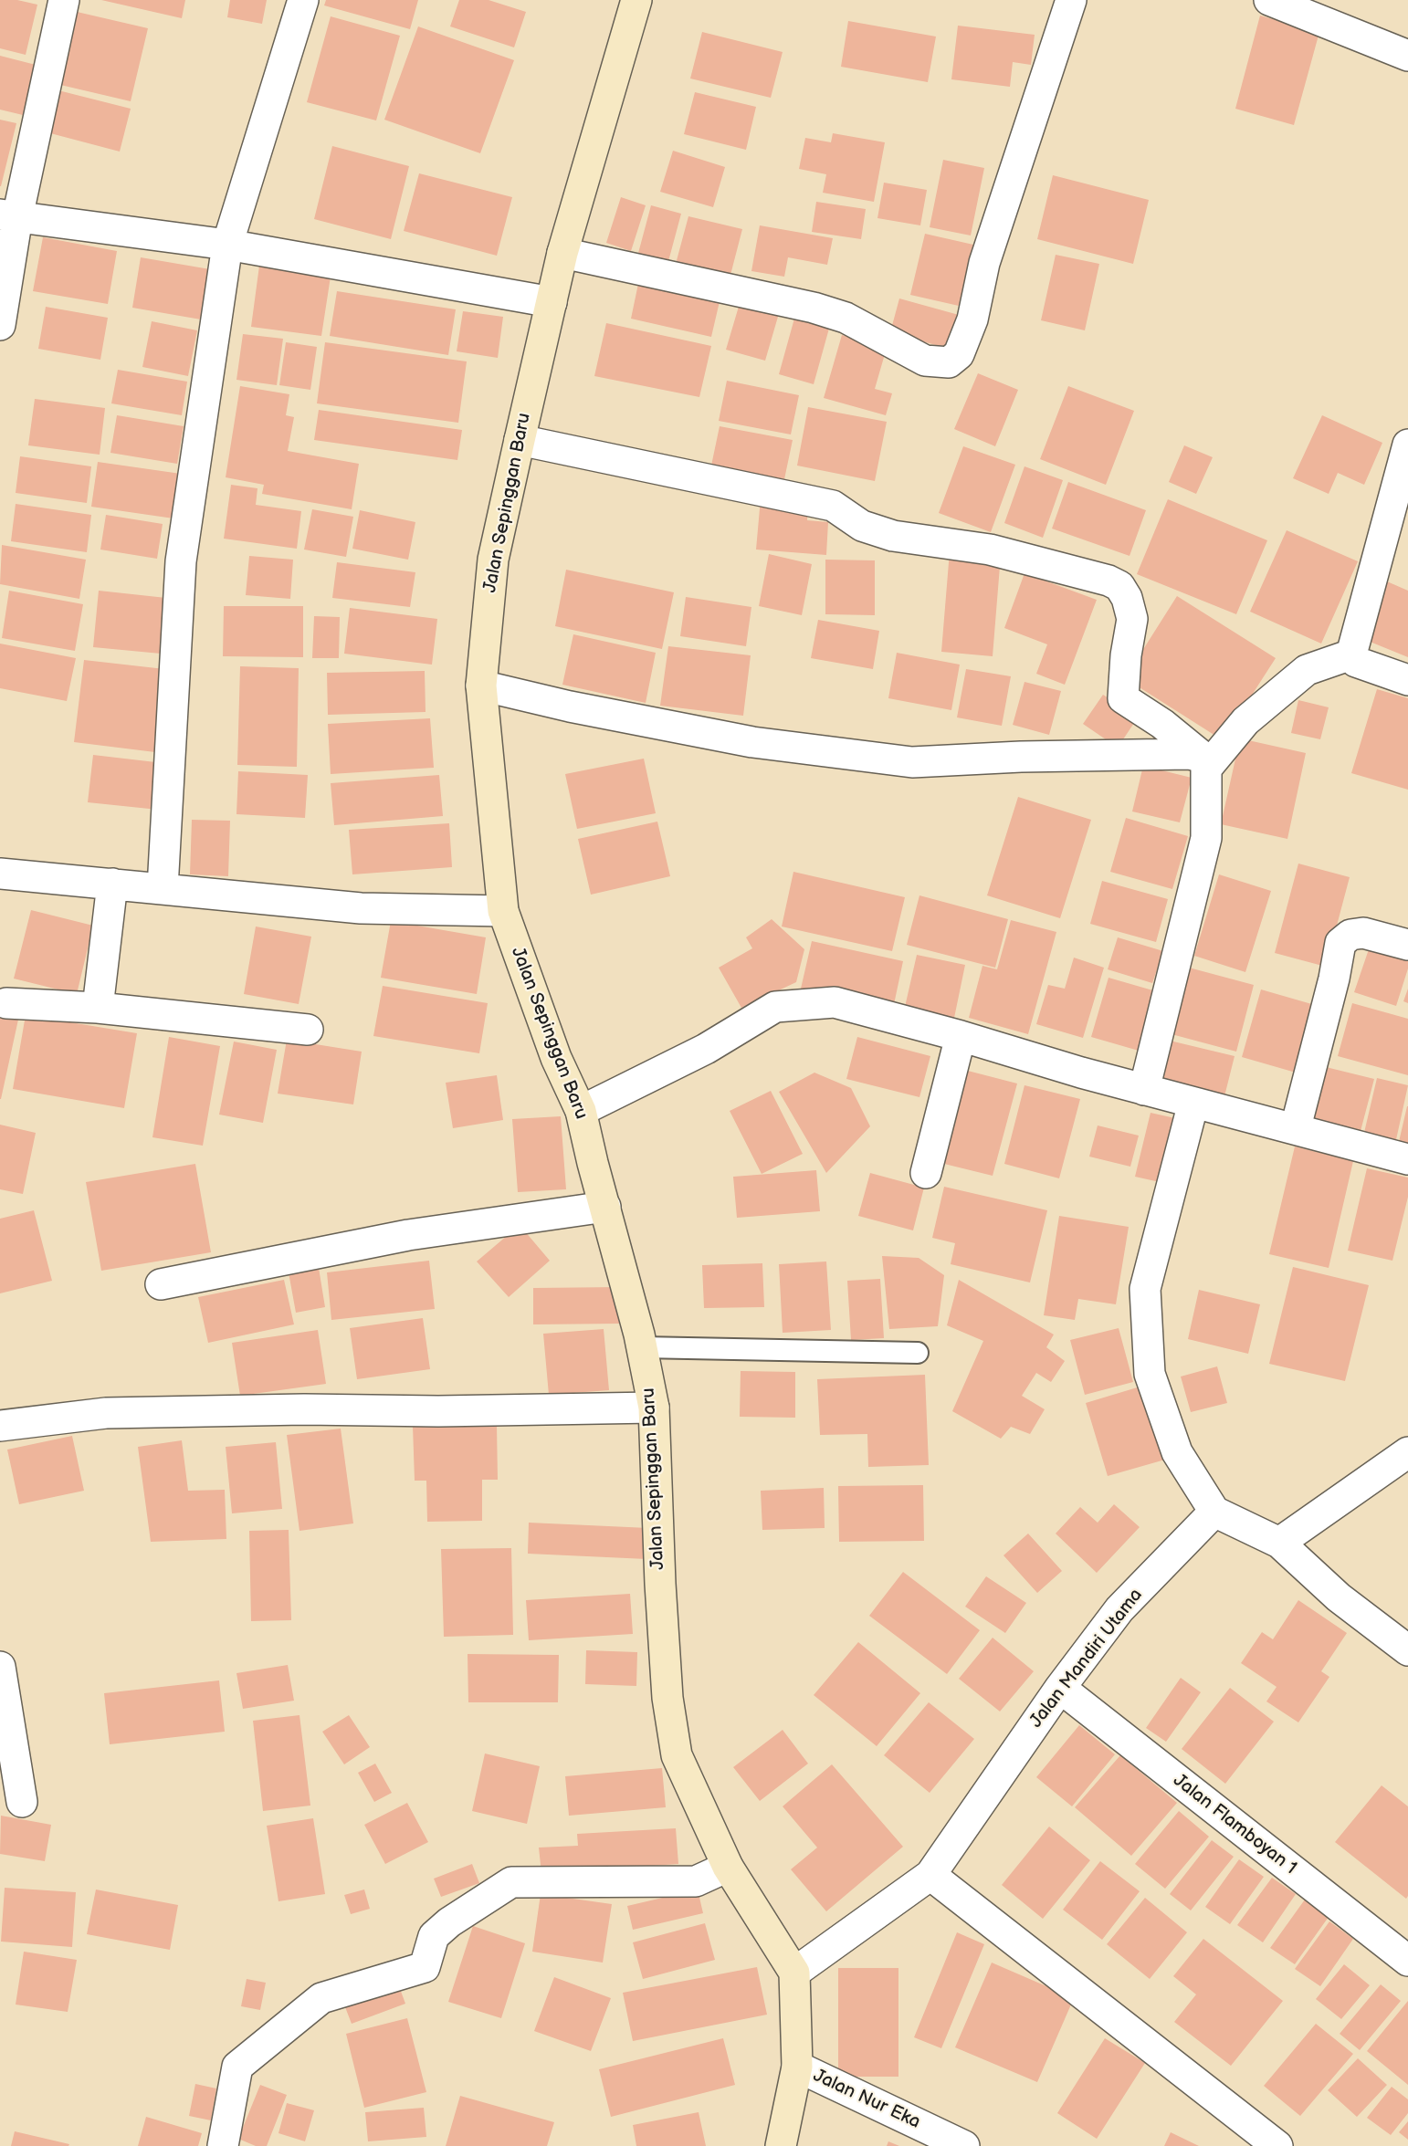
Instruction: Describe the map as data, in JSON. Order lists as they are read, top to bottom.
{
  "streets": {
    "street": [
      "Jalan Sepinggan Baru",
      "Jalan Mandiri Utama",
      "Jalan Flamboyan 1",
      "Jalan Nur Eka"
    ]
  },
  "crossings": [
    ["Jalan Sepinggan Baru", "Jalan Mandiri Utama"],
    ["Jalan Mandiri Utama", "Jalan Flamboyan 1"]
  ]
}
